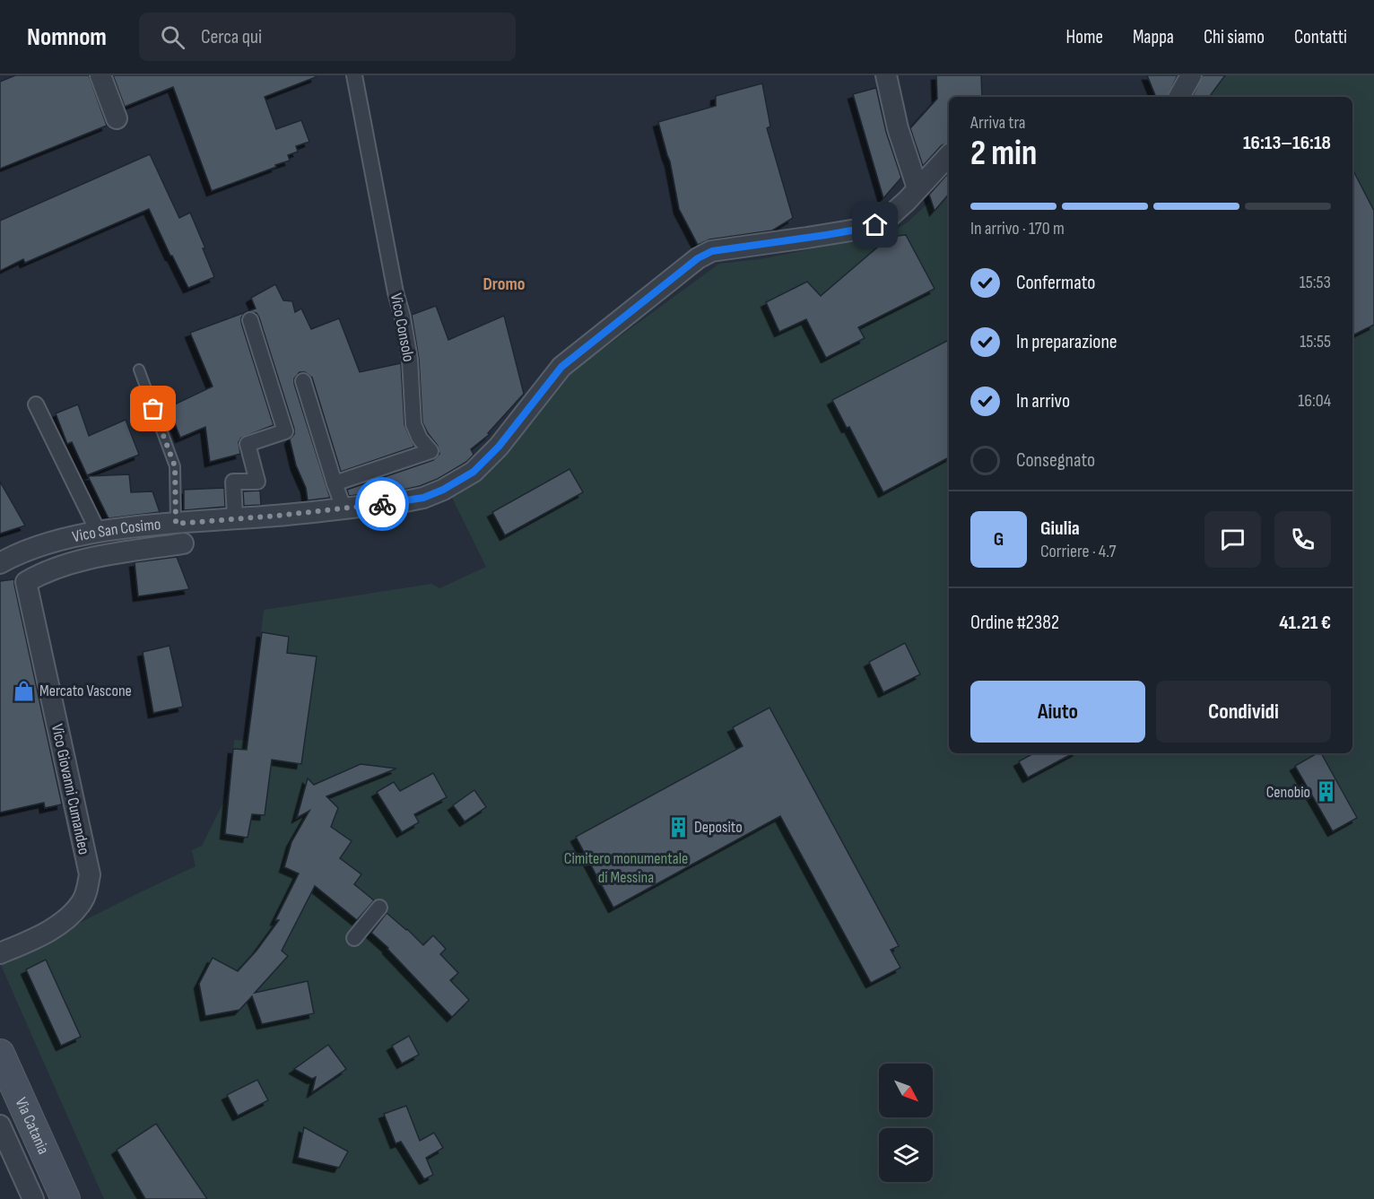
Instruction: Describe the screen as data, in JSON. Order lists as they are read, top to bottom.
{
  "streets": {
    "main road": ["Via Catania"],
    "street": ["Vico Consolo", "Vico San Cosimo", "Vico Giovanni Cumandeo"]
  },
  "districts": ["Dromo"],
  "parks": ["Cimitero monumentale di Messina"],
  "places": {
    "shop": ["Mercato Vascone"],
    "building": ["Cenobio", "Deposito"]
  },
  "north": "bottom right",
  "page": {
    "header": "Nomnom",
    "search": "Cerca qui",
    "nav": [
      "Home",
      "Mappa",
      "Chi siamo",
      "Contatti"
    ],
    "heading": ["2 min", "Arriva tra", "16:13–16:18"],
    "panel": [
      "Giulia",
      "Corriere · 4.7",
      "Ordine #2382",
      "41.21 €"
    ],
    "bar": "In arrivo · 170 m",
    "list": [
      ["Confermato", "15:53"],
      ["In preparazione", "15:55"],
      ["In arrivo", "16:04"],
      "Consegnato"
    ],
    "round": "G",
    "buttons": ["Aiuto", "Condividi"]
  }
}
